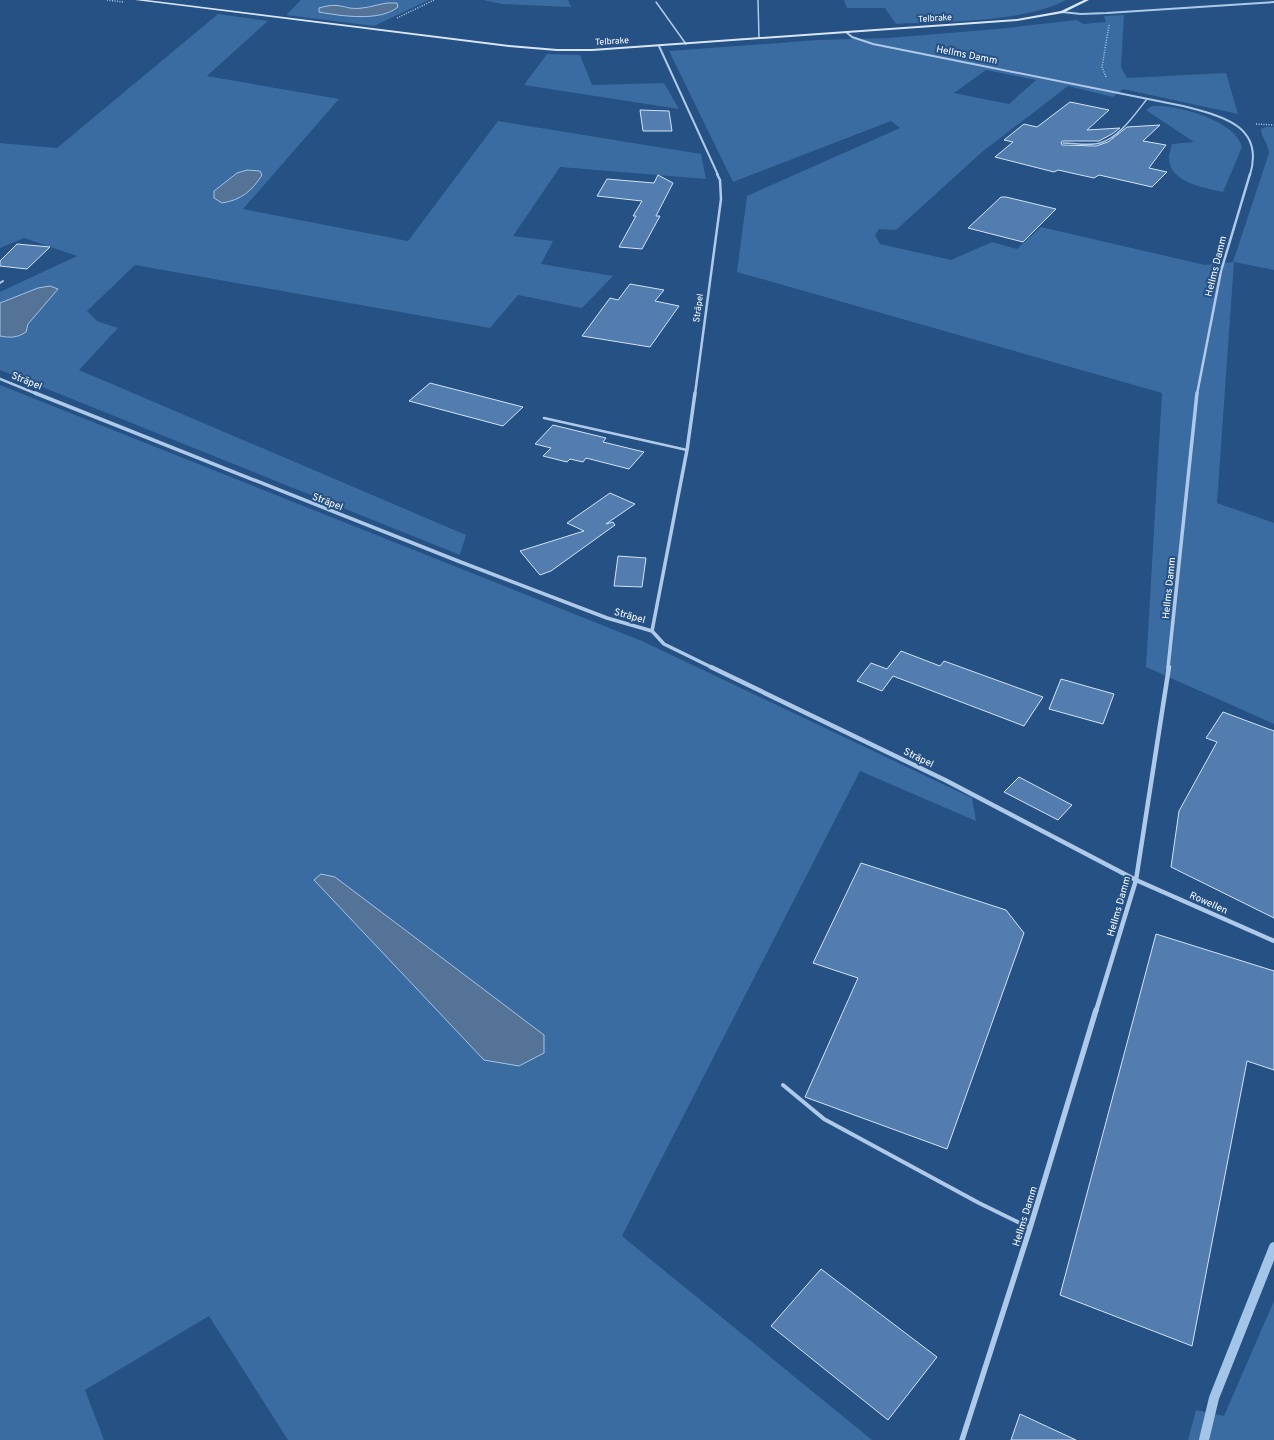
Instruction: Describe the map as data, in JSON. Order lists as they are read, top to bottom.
{
  "streets": {
    "street": [
      "Telbrake",
      "Hellms Damm",
      "Sträpel",
      "Rowellen"
    ]
  },
  "crossings": [
    ["Telbrake", "Hellms Damm"],
    ["Telbrake", "Sträpel"],
    ["Hellms Damm", "Sträpel"],
    ["Hellms Damm", "Rowellen"],
    ["Sträpel", "Rowellen"]
  ]
}
